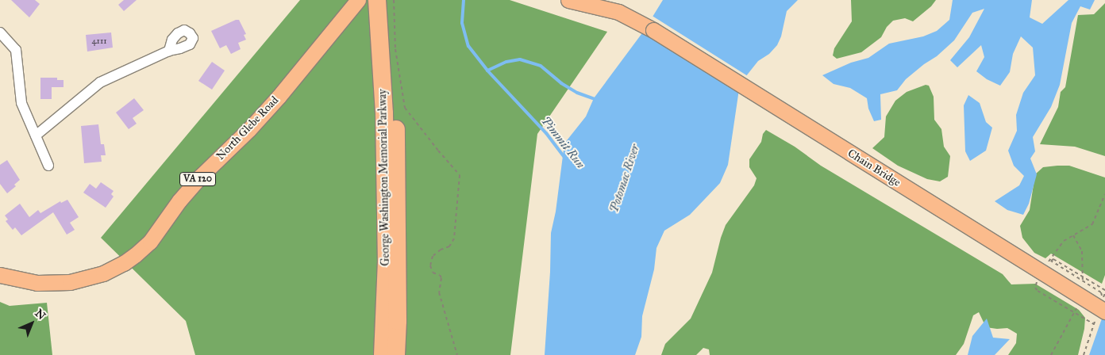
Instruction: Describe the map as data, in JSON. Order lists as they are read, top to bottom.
{
  "streets": {
    "highway": ["George Washington Memorial Parkway"],
    "main road": ["North Glebe Road", "Chain Bridge", "VA 120"]
  },
  "water": ["Pimmit Run", "Potomac River"],
  "house_numbers": ["4111"],
  "north": "top right"
}
